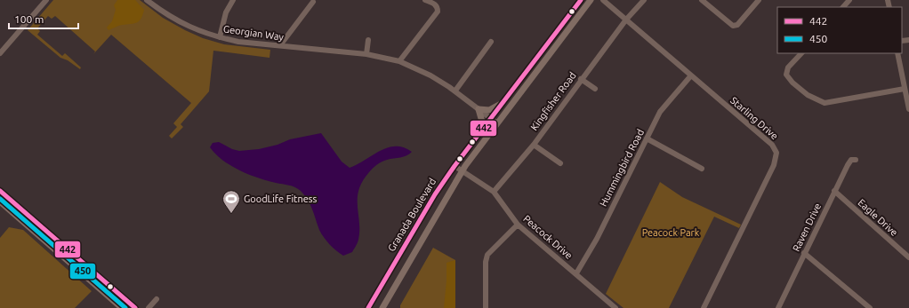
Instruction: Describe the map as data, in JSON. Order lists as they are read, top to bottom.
{
  "streets": {
    "main road": ["Granada Boulevard"],
    "street": [
      "Georgian Way",
      "Kingfisher Road",
      "Starling Drive",
      "Hummingbird Road",
      "Eagle Drive",
      "Raven Drive",
      "Peacock Drive"
    ]
  },
  "crossings": [
    ["Georgian Way", "Granada Boulevard"],
    ["Kingfisher Road", "Starling Drive"],
    ["Kingfisher Road", "Peacock Drive"],
    ["Starling Drive", "Hummingbird Road"],
    ["Hummingbird Road", "Peacock Drive"],
    ["Granada Boulevard", "Peacock Drive"],
    ["Eagle Drive", "Raven Drive"]
  ],
  "parks": ["Peacock Park"],
  "places": {
    "sports": ["GoodLife Fitness"]
  },
  "lines": ["transit line 442", "transit line 450"],
  "legend": ["442", "450"],
  "scale_bar": "100 m"
}
